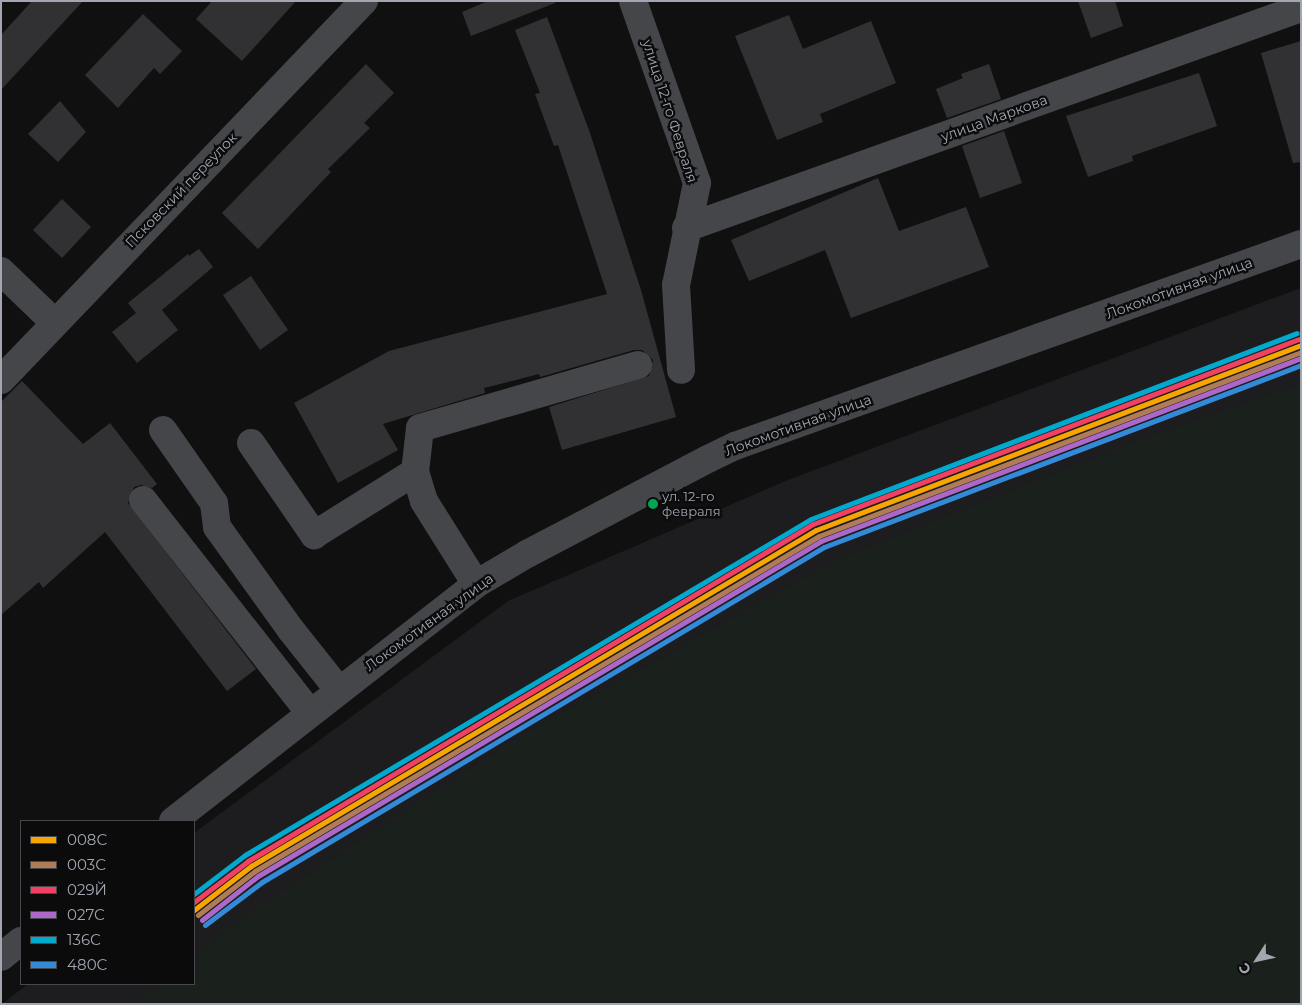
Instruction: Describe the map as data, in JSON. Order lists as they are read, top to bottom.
{
  "streets": {
    "street": [
      "улица 12-го Февраля",
      "улица Маркова",
      "Псковский переулок",
      "Локомотивная улица"
    ]
  },
  "crossings": [
    ["улица 12-го Февраля", "улица Маркова"]
  ],
  "places": ["ул. 12-го февраля"],
  "lines": [
    "transit line 136С",
    "transit line 029Й",
    "transit line 008С",
    "transit line 003С",
    "transit line 027С",
    "transit line 480С"
  ],
  "legend": [
    "008С",
    "003С",
    "029Й",
    "027С",
    "136С",
    "480С"
  ],
  "north": "bottom left"
}
